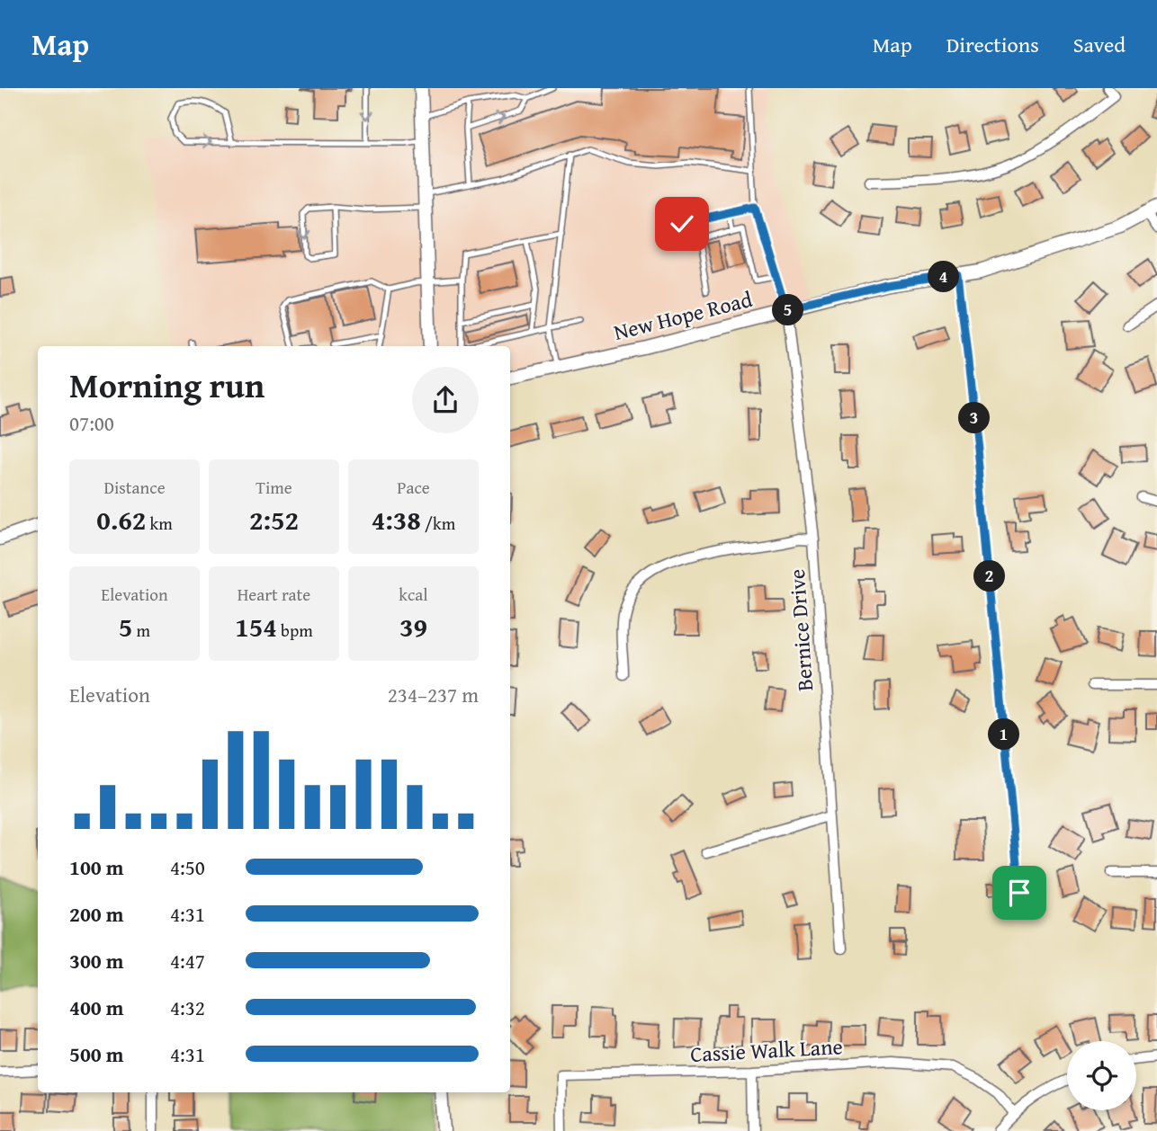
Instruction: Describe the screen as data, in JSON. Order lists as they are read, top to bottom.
{
  "streets": {
    "street": ["New Hope Road", "Bernice Drive", "Cassie Walk Lane"]
  },
  "crossings": [
    ["New Hope Road", "Bernice Drive"]
  ],
  "page": {
    "header": "Map",
    "nav": ["Map", "Directions", "Saved"],
    "pins": [
      "4",
      "5",
      "3",
      "2",
      "1"
    ],
    "heading": ["Morning run", "07:00"],
    "stats": [
      ["Distance", "0.62 km"],
      ["Time", "2:52"],
      ["Pace", "4:38 /km"],
      ["Elevation", "5 m"],
      ["Heart rate", "154 bpm"],
      ["kcal", "39"]
    ],
    "chart": ["Elevation", "234–237 m"],
    "list": [
      {
        "name": "100 m",
        "note": "4:50"
      },
      {
        "name": "200 m",
        "note": "4:31"
      },
      {
        "name": "300 m",
        "note": "4:47"
      },
      {
        "name": "400 m",
        "note": "4:32"
      },
      {
        "name": "500 m",
        "note": "4:31"
      }
    ]
  }
}
